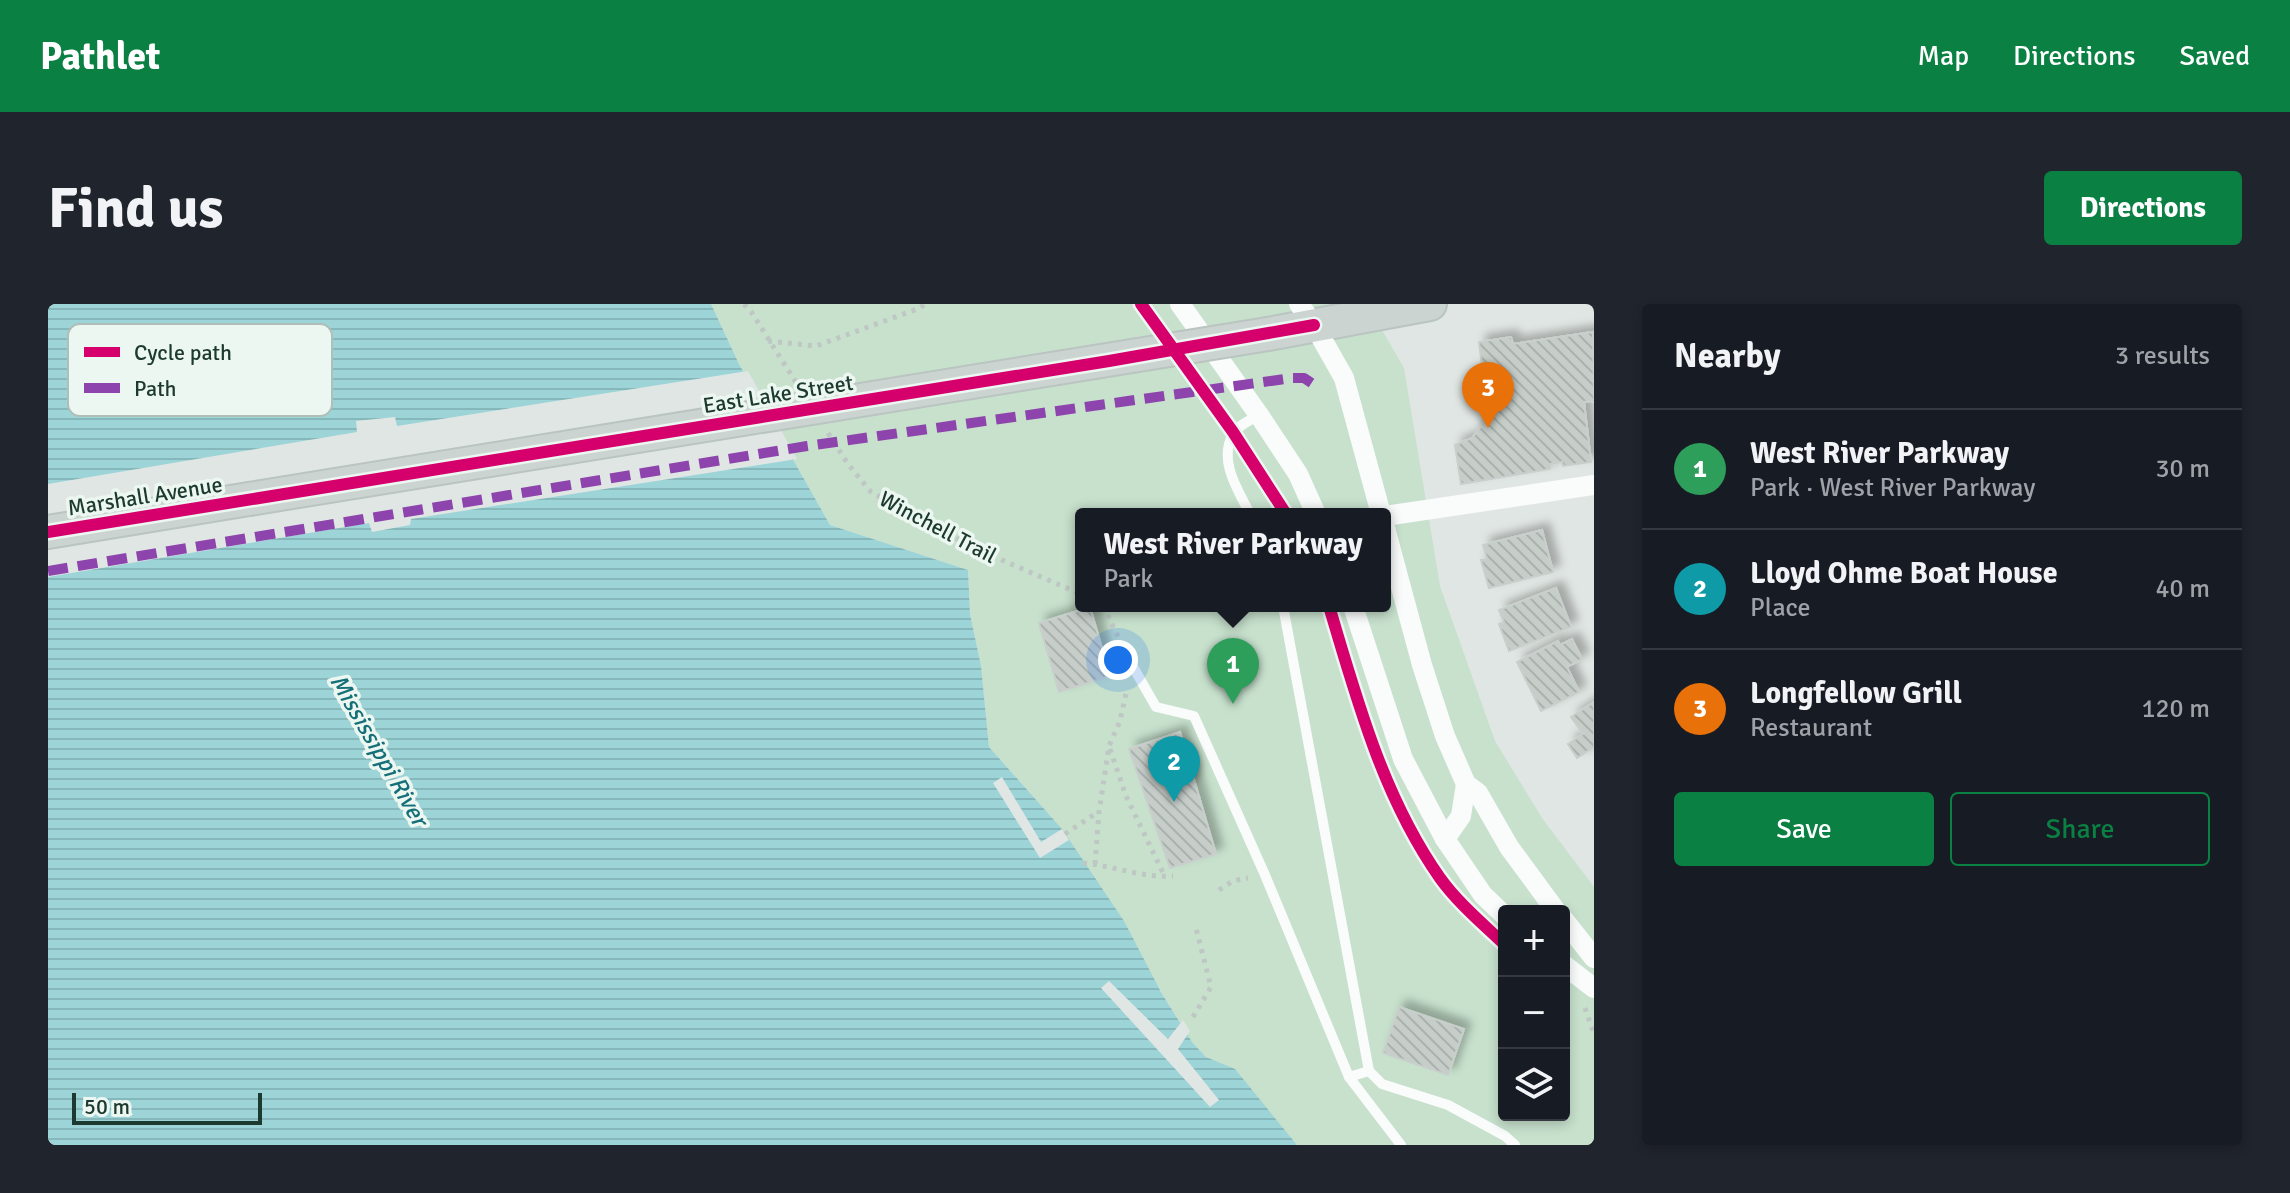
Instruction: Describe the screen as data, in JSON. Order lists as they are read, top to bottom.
{
  "streets": {
    "main road": ["East Lake Street", "Marshall Avenue"],
    "path": ["Winchell Trail"]
  },
  "crossings": [
    ["East Lake Street", "Marshall Avenue"]
  ],
  "water": ["Mississippi River"],
  "legend": ["Cycle path", "Path"],
  "scale_bar": "50 m",
  "page": {
    "header": "Pathlet",
    "nav": ["Map", "Directions", "Saved"],
    "buttons": [
      "Directions",
      ["Save", "Share"]
    ],
    "title": "Find us",
    "heading": ["Nearby", "3 results"],
    "pins": ["3", "1", "2"],
    "list": [
      {
        "mark": "1",
        "name": "West River Parkway",
        "note": "Park · West River Parkway",
        "value": "30 m"
      },
      {
        "mark": "2",
        "name": "Lloyd Ohme Boat House",
        "note": "Place",
        "value": "40 m"
      },
      {
        "mark": "3",
        "name": "Longfellow Grill",
        "note": "Restaurant",
        "value": "120 m"
      }
    ],
    "popup": ["West River Parkway", "Park"],
    "map_buttons": ["+", "−"],
    "scale": "50 m"
  }
}
